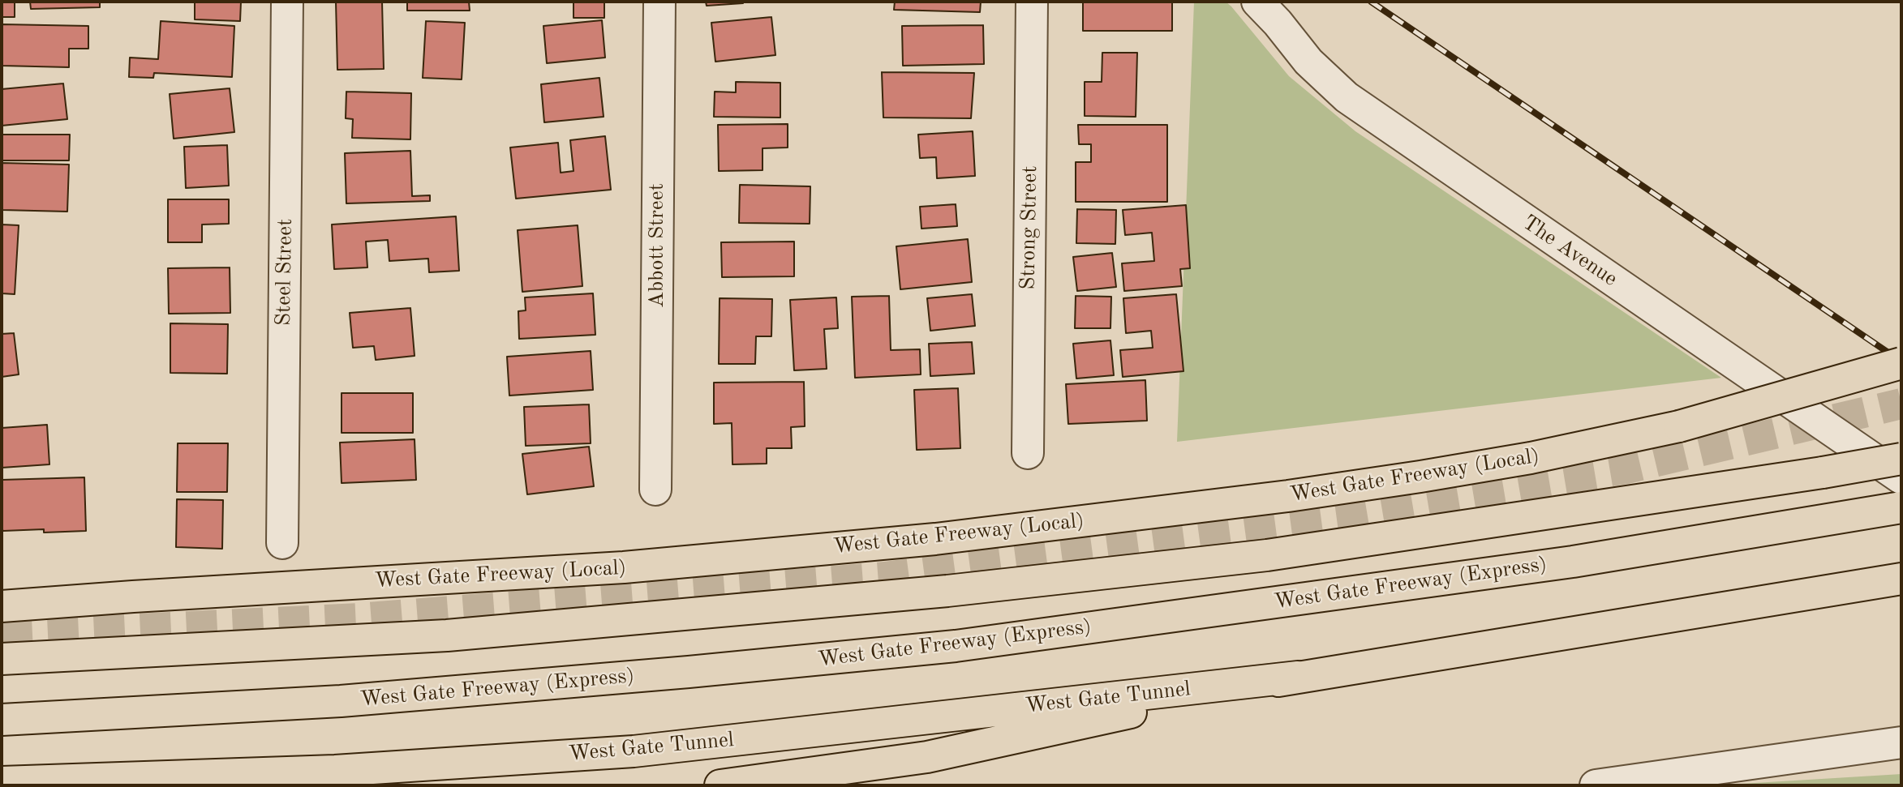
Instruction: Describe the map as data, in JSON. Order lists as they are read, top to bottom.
{
  "streets": {
    "highway": ["West Gate Freeway (Local)", "West Gate Freeway (Express)", "West Gate Tunnel"],
    "street": [
      "Strong Street",
      "Abbott Street",
      "The Avenue",
      "Steel Street"
    ]
  }
}
